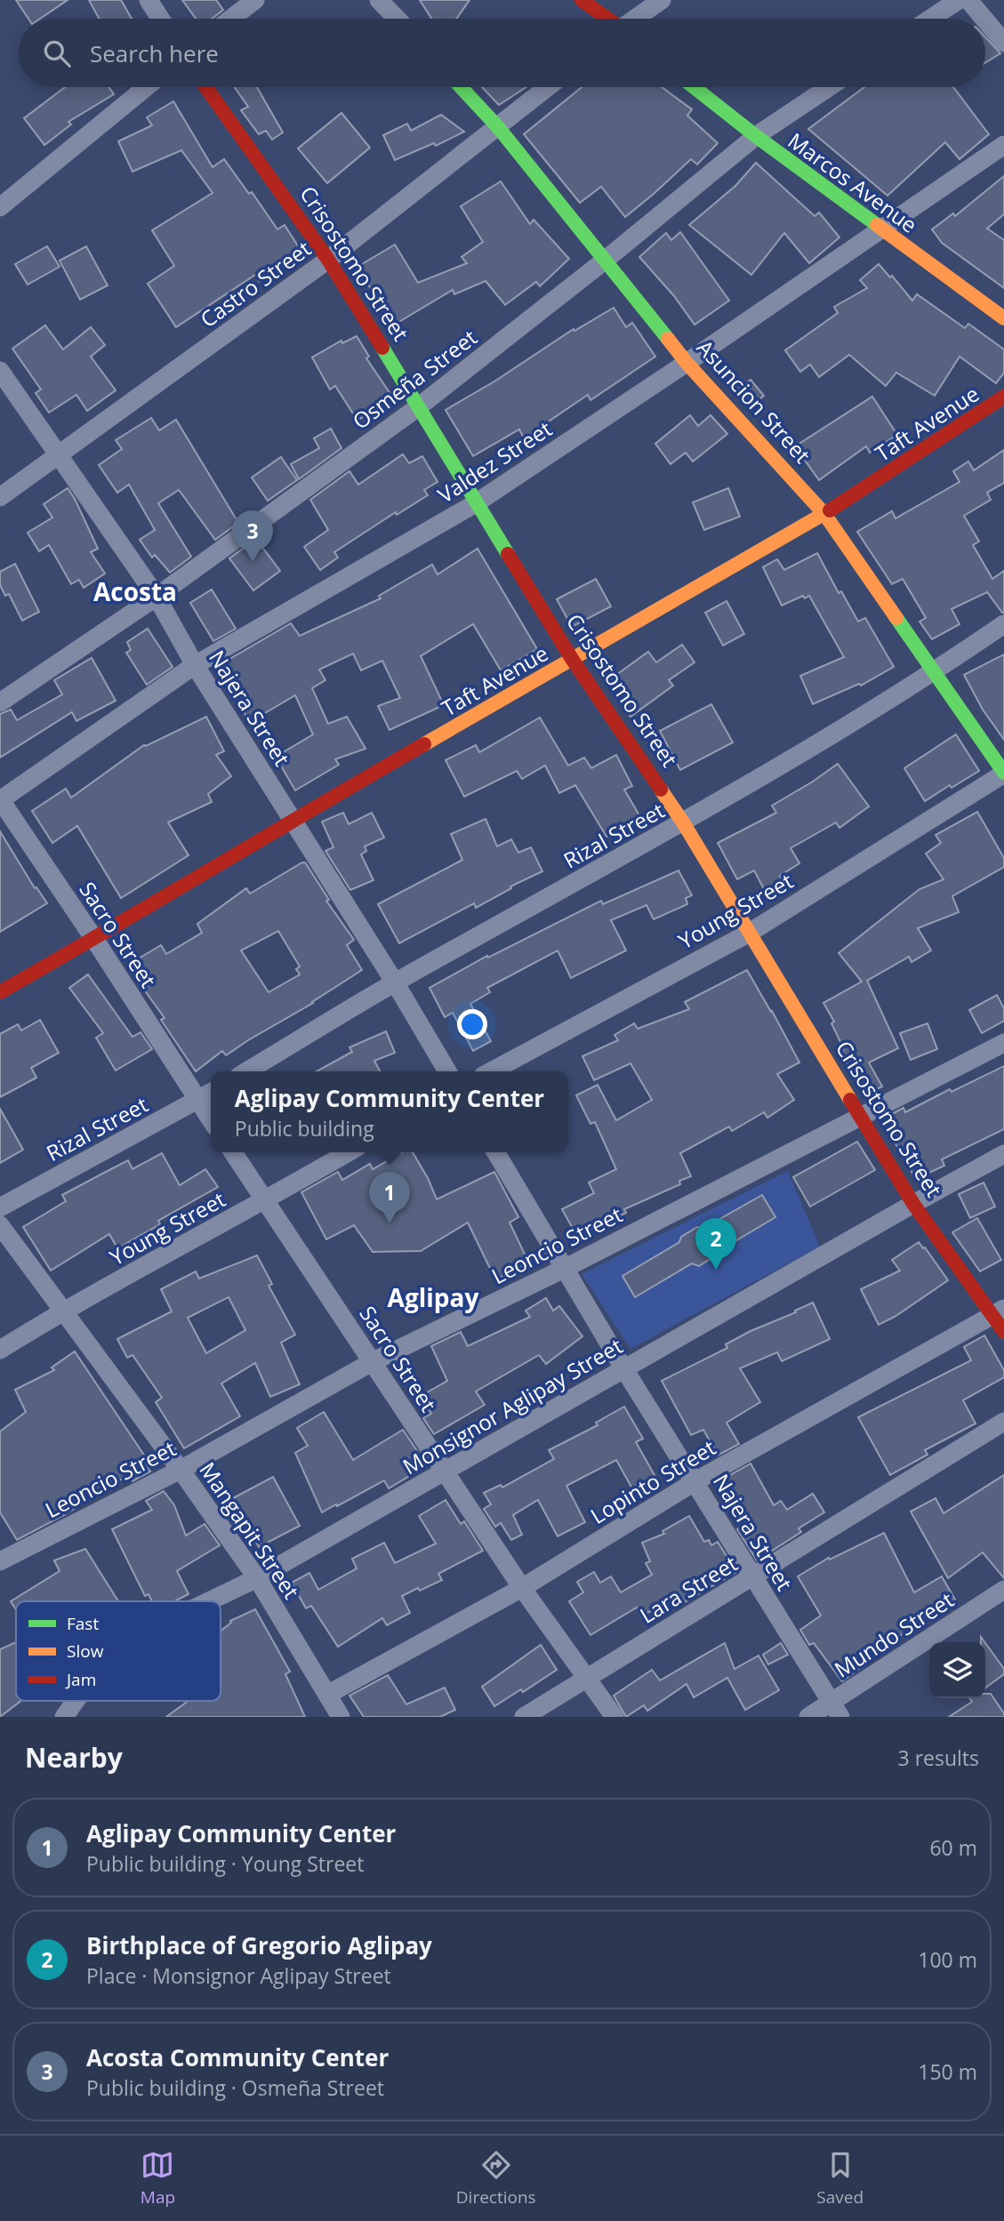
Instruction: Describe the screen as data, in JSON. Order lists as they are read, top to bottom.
{
  "streets": {
    "street": [
      "Marcos Avenue",
      "Crisostomo Street",
      "Castro Street",
      "Osmeña Street",
      "Asuncion Street",
      "Taft Avenue",
      "Valdez Street",
      "Najera Street",
      "Rizal Street",
      "Young Street",
      "Sacro Street",
      "Leoncio Street",
      "Monsignor Aglipay Street",
      "Lopinto Street",
      "Mangapit Street",
      "Lara Street",
      "Mundo Street"
    ]
  },
  "crossings": [
    ["Marcos Avenue", "Osmeña Street"],
    ["Marcos Avenue", "Valdez Street"],
    ["Crisostomo Street", "Castro Street"],
    ["Crisostomo Street", "Osmeña Street"],
    ["Crisostomo Street", "Taft Avenue"],
    ["Crisostomo Street", "Valdez Street"],
    ["Crisostomo Street", "Rizal Street"],
    ["Crisostomo Street", "Young Street"],
    ["Crisostomo Street", "Leoncio Street"],
    ["Crisostomo Street", "Monsignor Aglipay Street"],
    ["Crisostomo Street", "Lopinto Street"],
    ["Castro Street", "Asuncion Street"],
    ["Castro Street", "Najera Street"],
    ["Osmeña Street", "Asuncion Street"],
    ["Osmeña Street", "Najera Street"],
    ["Asuncion Street", "Taft Avenue"],
    ["Asuncion Street", "Valdez Street"],
    ["Asuncion Street", "Rizal Street"],
    ["Asuncion Street", "Young Street"],
    ["Taft Avenue", "Najera Street"],
    ["Taft Avenue", "Sacro Street"],
    ["Valdez Street", "Najera Street"],
    ["Valdez Street", "Sacro Street"],
    ["Najera Street", "Rizal Street"],
    ["Najera Street", "Leoncio Street"],
    ["Najera Street", "Monsignor Aglipay Street"],
    ["Najera Street", "Lopinto Street"],
    ["Najera Street", "Lara Street"],
    ["Najera Street", "Mundo Street"],
    ["Rizal Street", "Sacro Street"],
    ["Young Street", "Sacro Street"],
    ["Young Street", "Mangapit Street"],
    ["Sacro Street", "Leoncio Street"],
    ["Sacro Street", "Monsignor Aglipay Street"],
    ["Sacro Street", "Lopinto Street"],
    ["Sacro Street", "Lara Street"],
    ["Leoncio Street", "Mangapit Street"],
    ["Monsignor Aglipay Street", "Mangapit Street"],
    ["Lopinto Street", "Mangapit Street"]
  ],
  "districts": ["Acosta", "Aglipay"],
  "legend": ["Fast", "Slow", "Jam"],
  "page": {
    "search": "Search here",
    "pins": ["3", "1", "2"],
    "popup": ["Aglipay Community Center", "Public building"],
    "heading": ["Nearby", "3 results"],
    "list": [
      {
        "mark": "1",
        "name": "Aglipay Community Center",
        "note": "Public building · Young Street",
        "value": "60 m"
      },
      {
        "mark": "2",
        "name": "Birthplace of Gregorio Aglipay",
        "note": "Place · Monsignor Aglipay Street",
        "value": "100 m"
      },
      {
        "mark": "3",
        "name": "Acosta Community Center",
        "note": "Public building · Osmeña Street",
        "value": "150 m"
      }
    ],
    "nav": ["Map", "Directions", "Saved"]
  }
}
